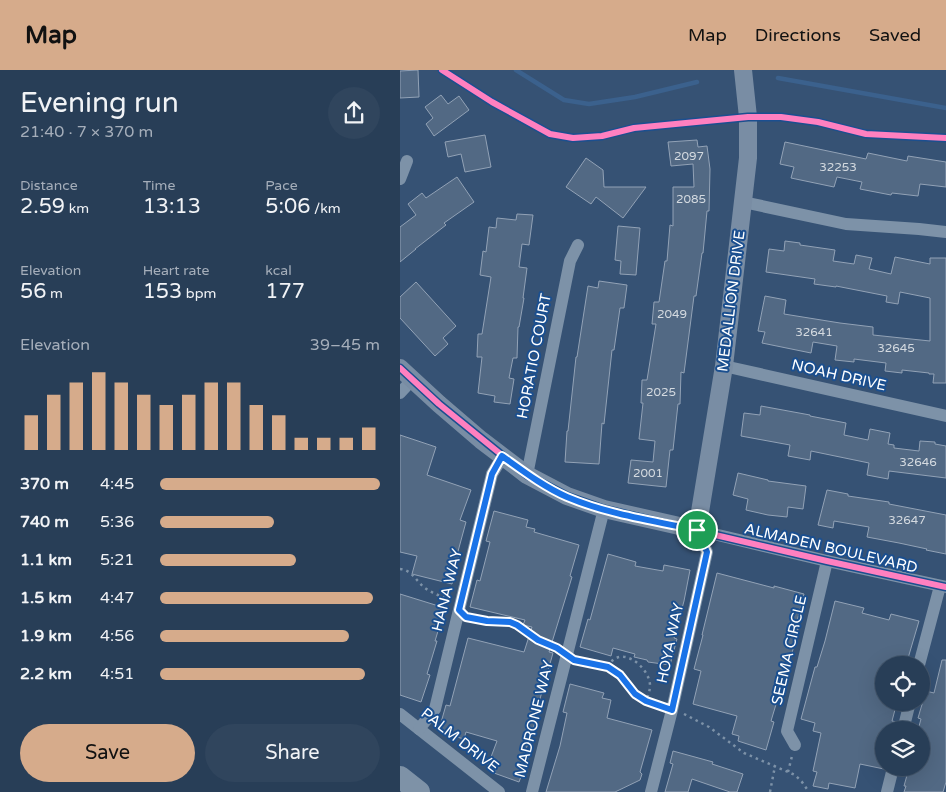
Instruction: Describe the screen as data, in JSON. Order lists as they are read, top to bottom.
{
  "streets": {
    "street": [
      "MEDALLION DRIVE",
      "HORATIO COURT",
      "NOAH DRIVE",
      "ALMADEN BOULEVARD",
      "HANA WAY",
      "HOYA WAY",
      "SEEMA CIRCLE",
      "MADRONE WAY",
      "PALM DRIVE"
    ]
  },
  "crossings": [
    ["MEDALLION DRIVE", "NOAH DRIVE"],
    ["MEDALLION DRIVE", "ALMADEN BOULEVARD"],
    ["MEDALLION DRIVE", "HOYA WAY"],
    ["HORATIO COURT", "ALMADEN BOULEVARD"],
    ["ALMADEN BOULEVARD", "HANA WAY"],
    ["ALMADEN BOULEVARD", "HOYA WAY"],
    ["ALMADEN BOULEVARD", "SEEMA CIRCLE"],
    ["ALMADEN BOULEVARD", "MADRONE WAY"],
    ["HANA WAY", "PALM DRIVE"]
  ],
  "house_numbers": [
    "2097",
    "32253",
    "2085",
    "2049",
    "32641",
    "32645",
    "2025",
    "32646",
    "2001",
    "32647"
  ],
  "page": {
    "header": "Map",
    "nav": ["Map", "Directions", "Saved"],
    "heading": ["Evening run", "21:40 · 7 × 370 m"],
    "stats": [
      ["Distance", "2.59 km"],
      ["Time", "13:13"],
      ["Pace", "5:06 /km"],
      ["Elevation", "56 m"],
      ["Heart rate", "153 bpm"],
      ["kcal", "177"]
    ],
    "chart": ["Elevation", "39–45 m"],
    "list": [
      {
        "name": "370 m",
        "note": "4:45"
      },
      {
        "name": "740 m",
        "note": "5:36"
      },
      {
        "name": "1.1 km",
        "note": "5:21"
      },
      {
        "name": "1.5 km",
        "note": "4:47"
      },
      {
        "name": "1.9 km",
        "note": "4:56"
      },
      {
        "name": "2.2 km",
        "note": "4:51"
      }
    ],
    "buttons": ["Save", "Share"]
  }
}
